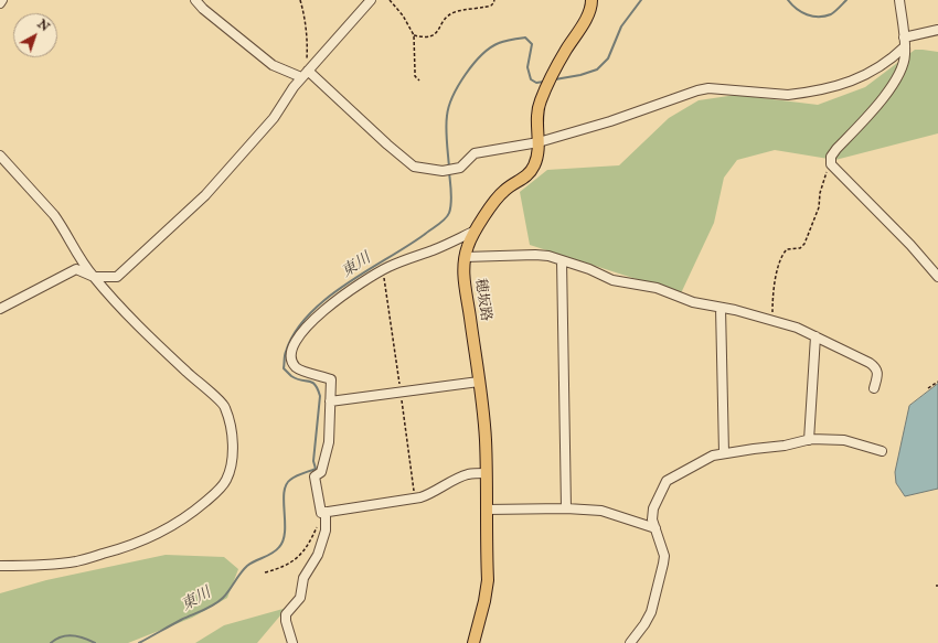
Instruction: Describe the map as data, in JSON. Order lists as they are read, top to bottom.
{
  "streets": {
    "main road": ["穂坂路"]
  },
  "water": ["東川"],
  "north": "top right"
}
